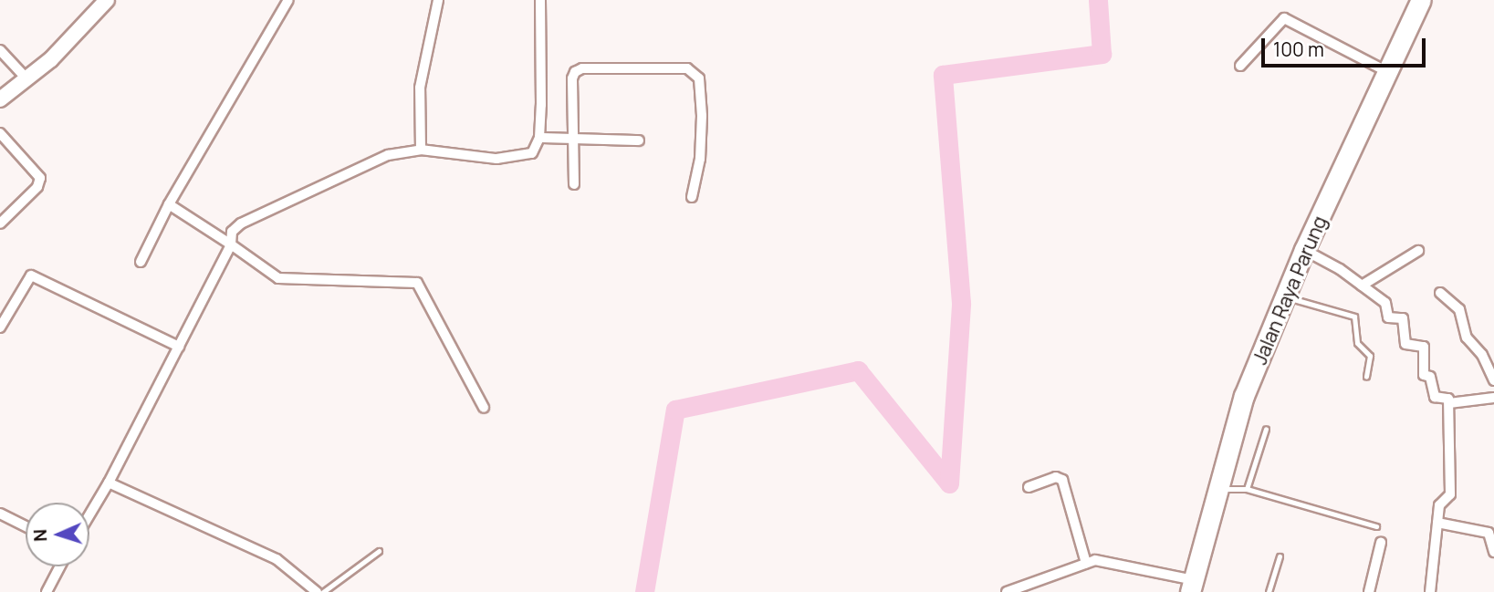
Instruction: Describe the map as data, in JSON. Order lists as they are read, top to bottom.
{
  "streets": {
    "highway": ["Jalan Raya Parung"]
  },
  "scale_bar": "100 m",
  "north": "left"
}
